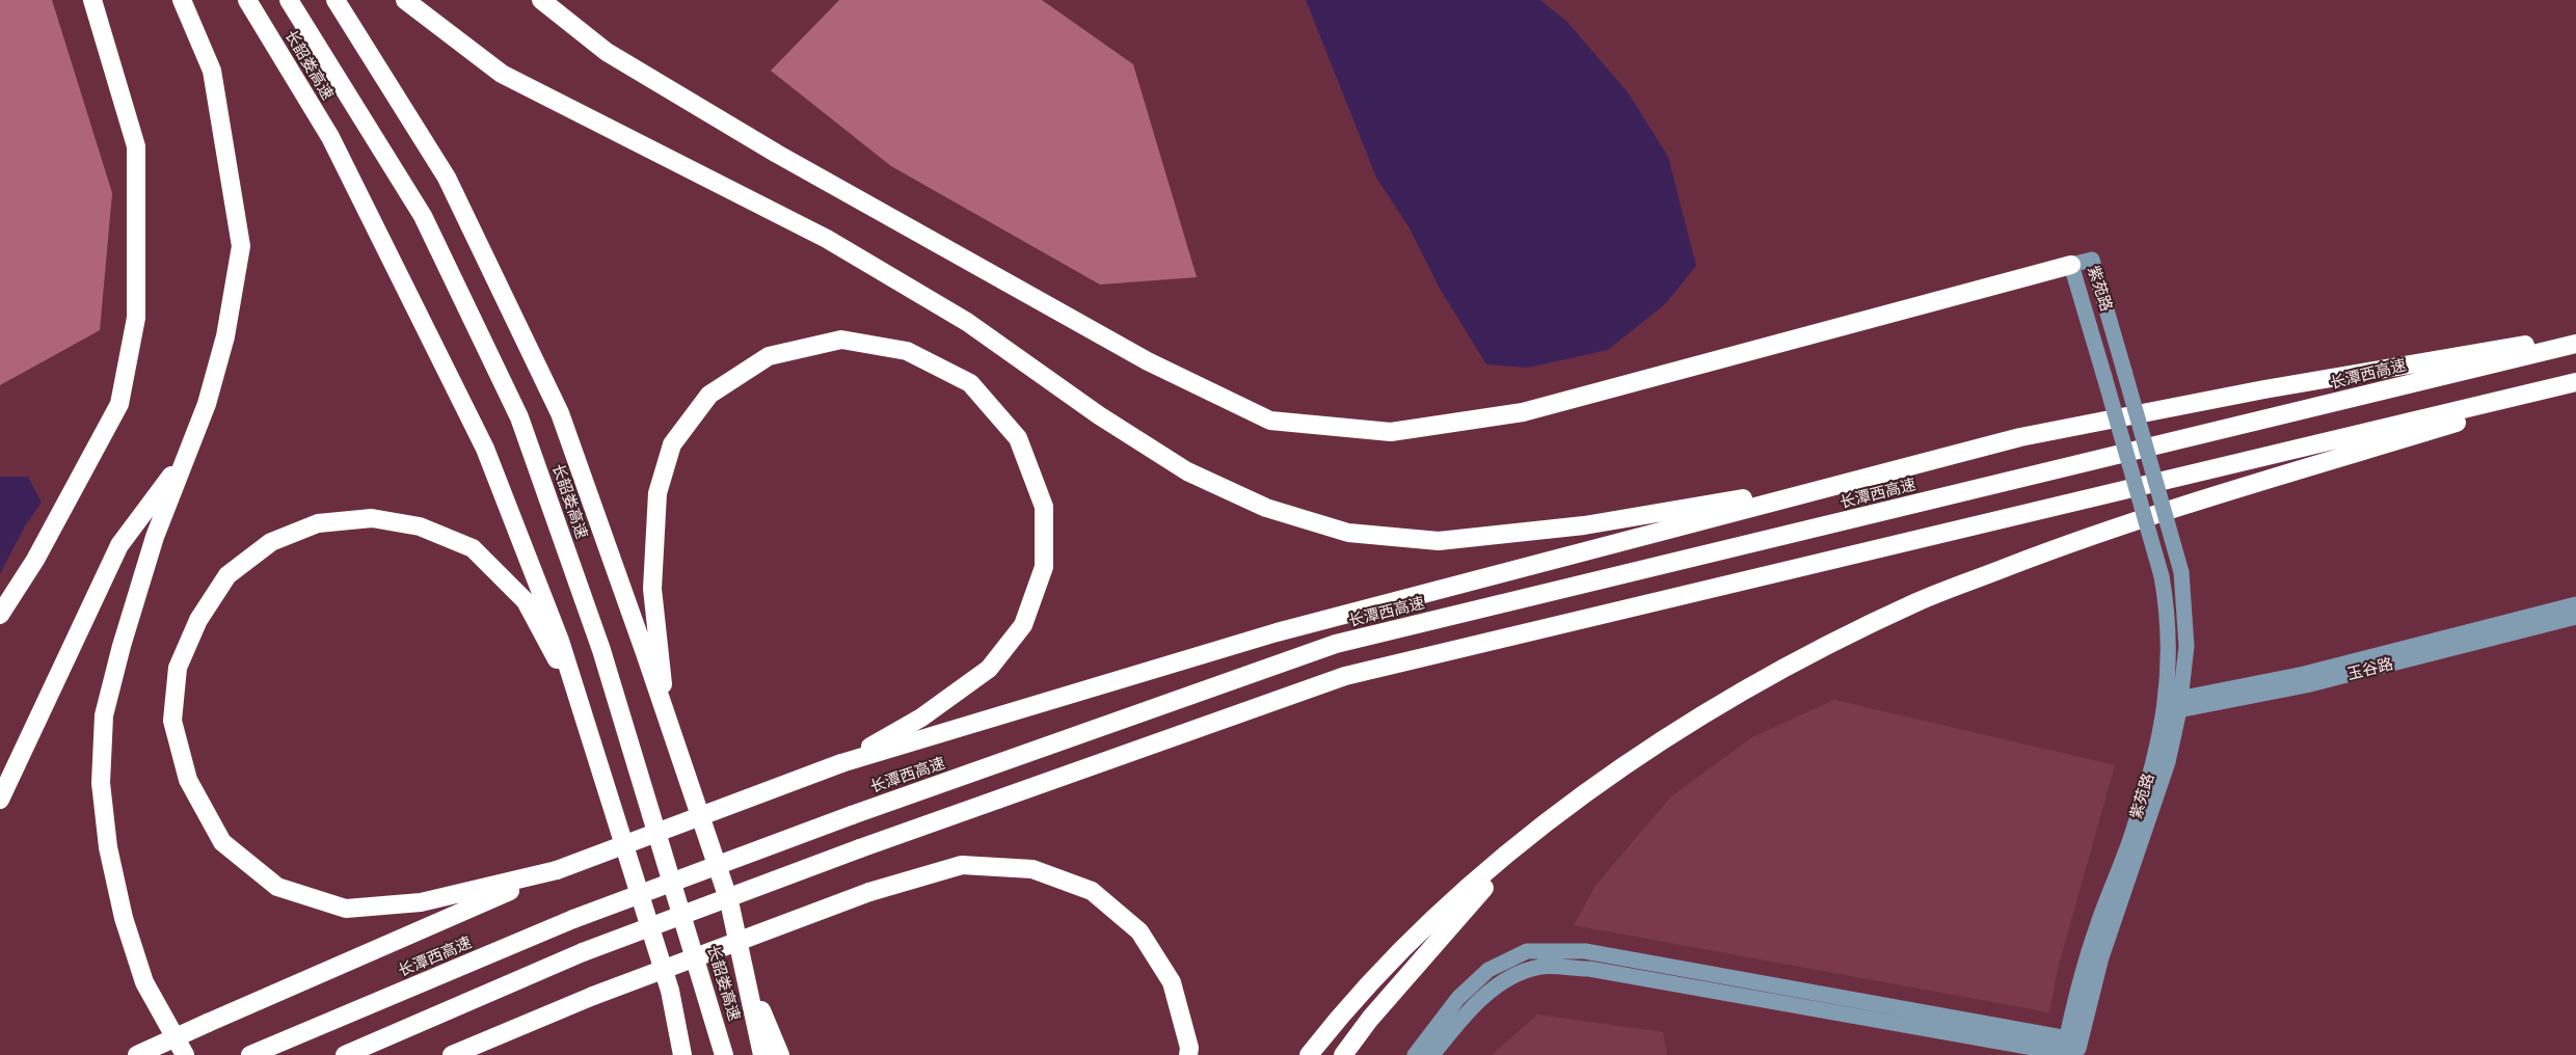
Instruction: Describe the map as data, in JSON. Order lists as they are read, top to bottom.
{
  "streets": {
    "highway": ["长韶娄高速", "长潭西高速"],
    "street": ["紫苑路", "玉谷路"]
  },
  "crossings": [
    ["紫苑路", "玉谷路"]
  ]
}
